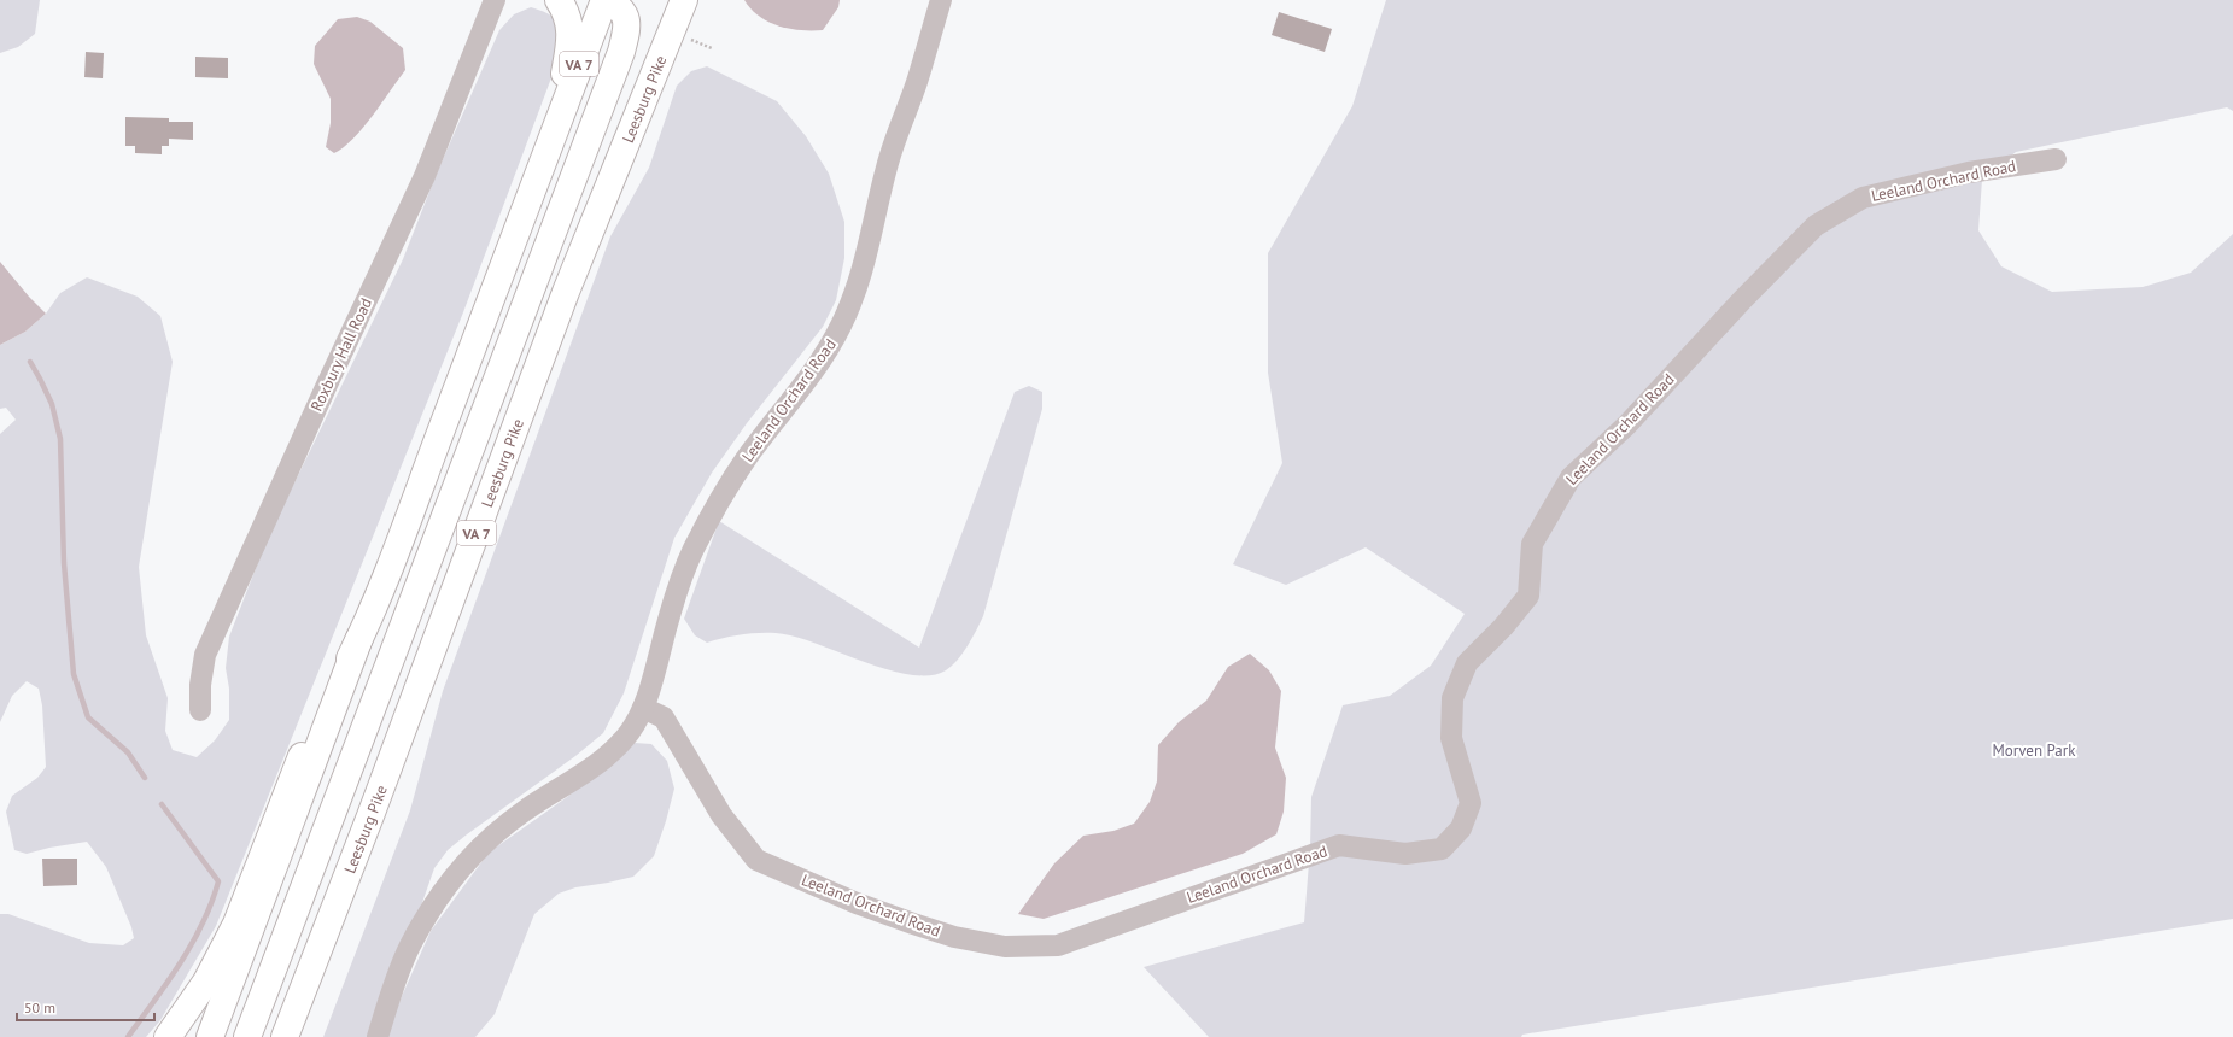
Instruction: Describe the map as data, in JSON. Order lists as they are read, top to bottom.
{
  "streets": {
    "highway": ["VA 7", "Leesburg Pike"],
    "street": ["Leeland Orchard Road", "Roxbury Hall Road"]
  },
  "parks": ["Morven Park"],
  "scale_bar": "50 m"
}
